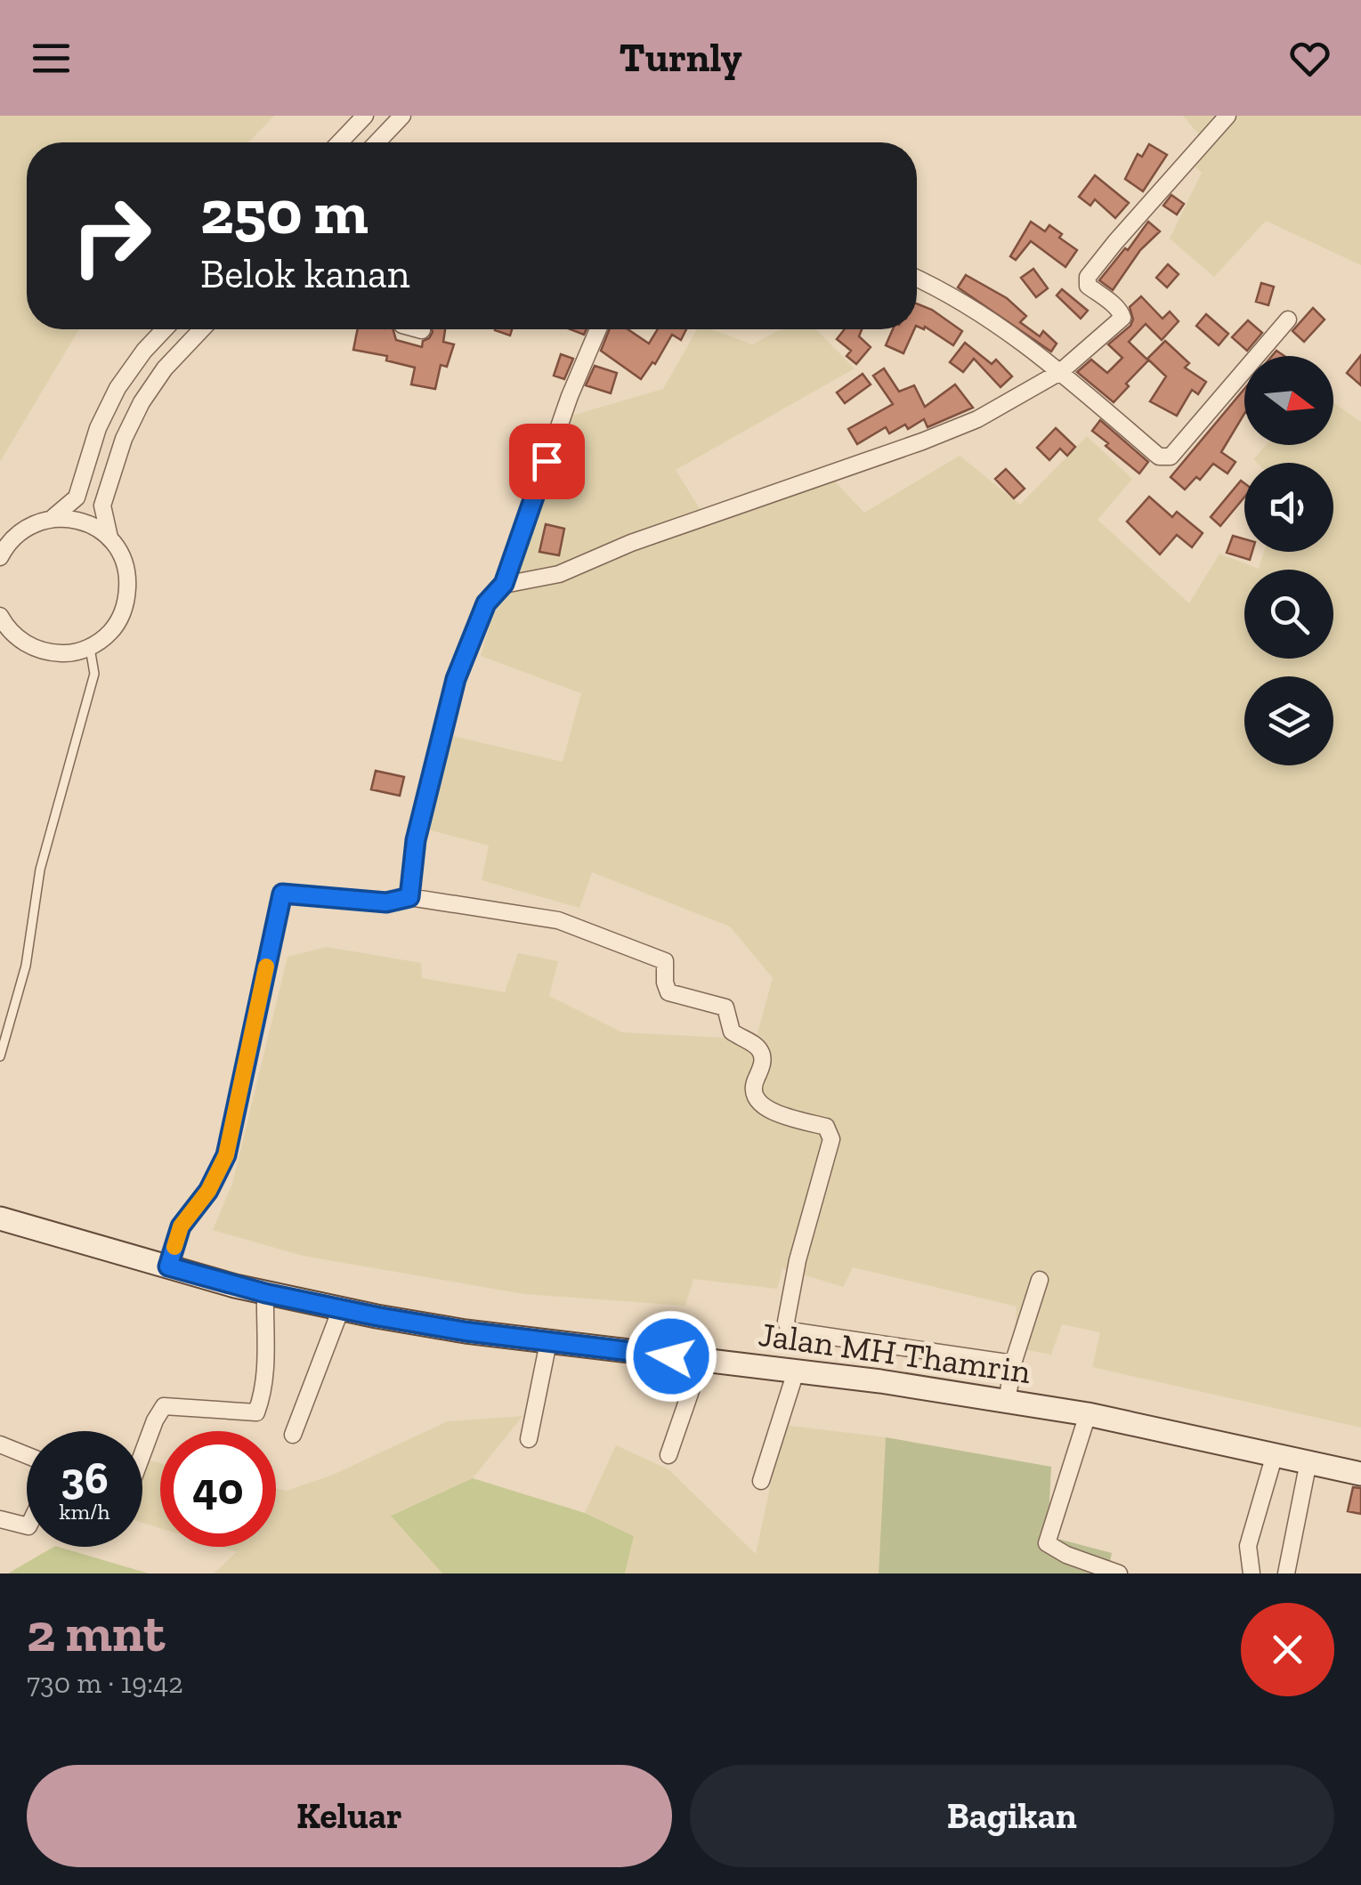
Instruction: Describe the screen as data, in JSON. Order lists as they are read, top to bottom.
{
  "streets": {
    "street": ["Jalan MH Thamrin"]
  },
  "north": "right",
  "page": {
    "header": "Turnly",
    "turn": ["250 m", "Belok kanan"],
    "speed": "36 km/h",
    "limit": "40",
    "heading": ["2 mnt", "730 m · 19:42"],
    "buttons": ["Keluar", "Bagikan"]
  }
}
